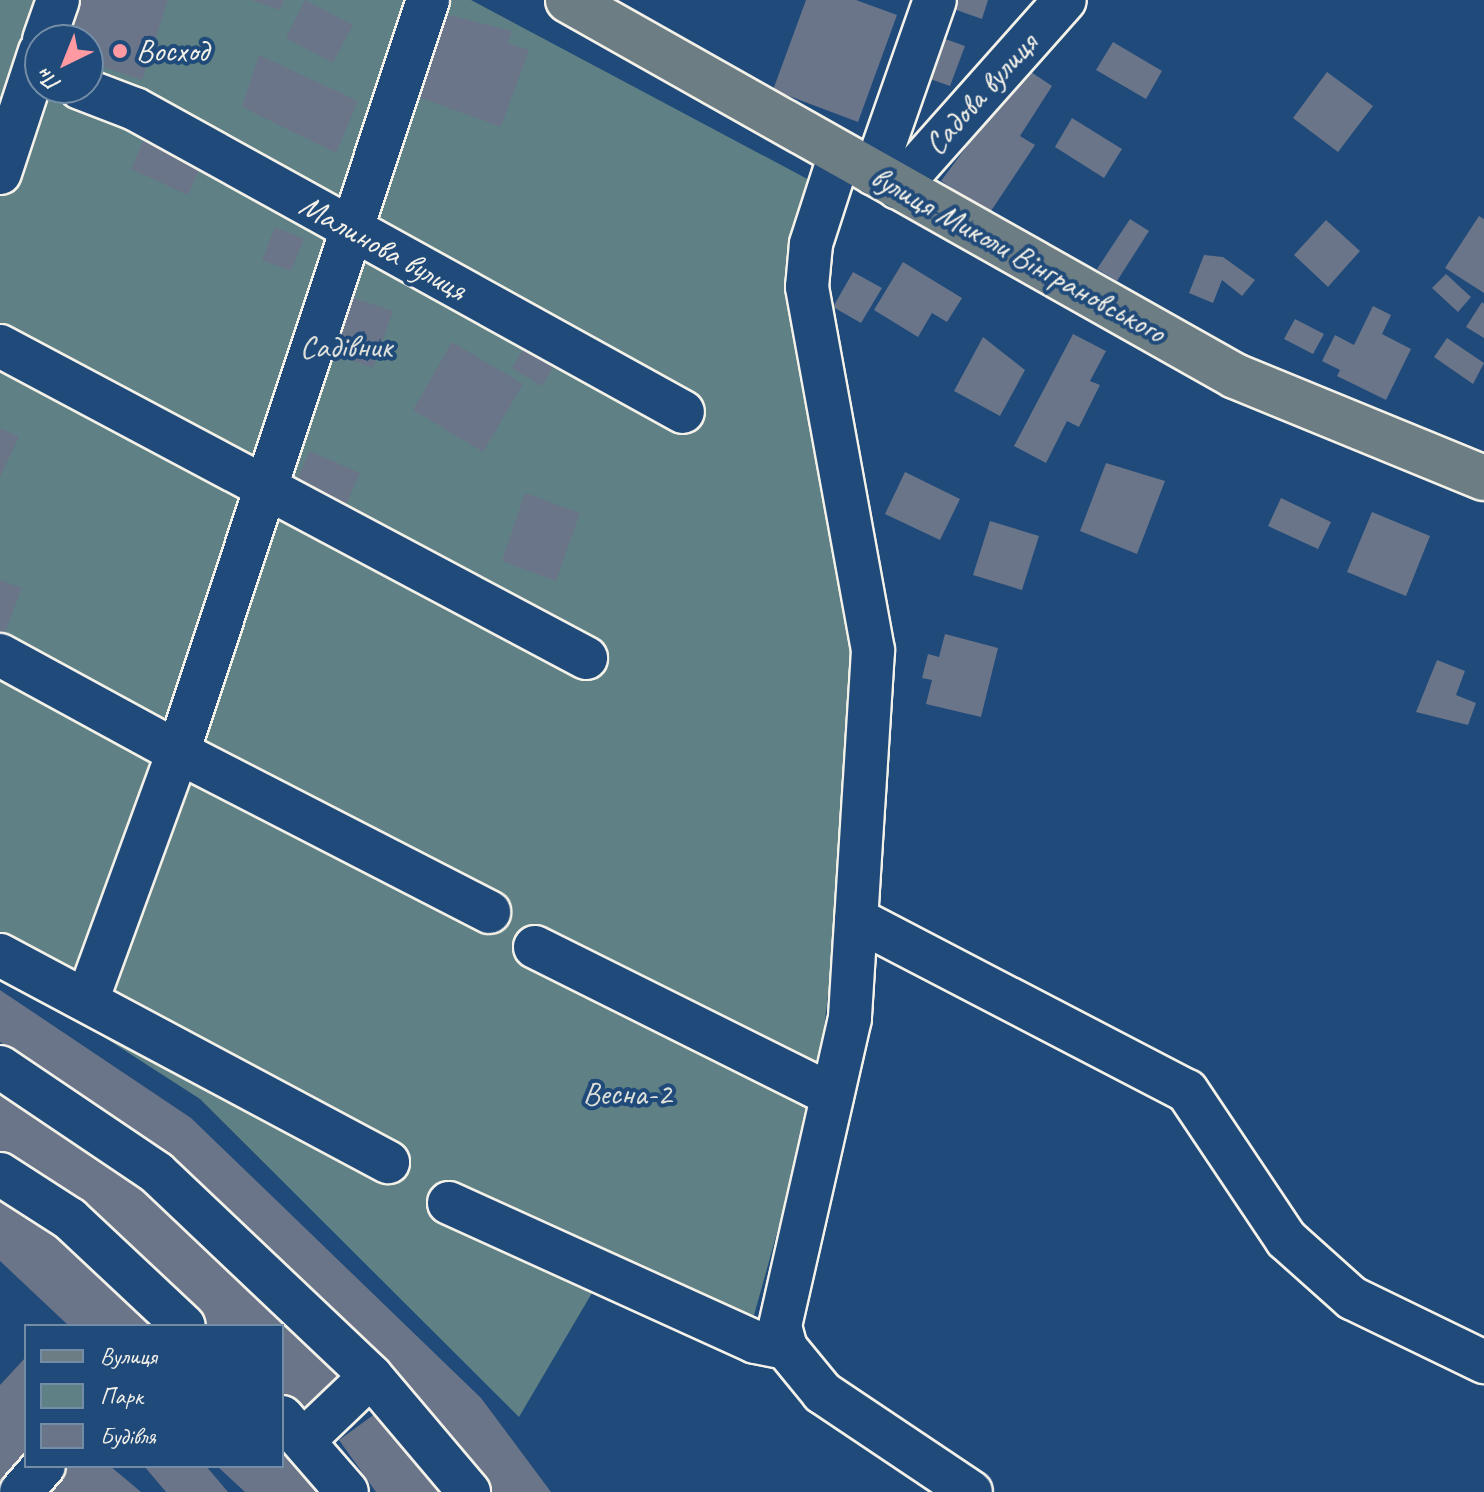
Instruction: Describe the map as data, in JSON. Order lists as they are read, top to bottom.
{
  "streets": {
    "main road": ["вулиця Миколи Вінграновського"],
    "street": ["Садова вулиця", "Малинова вулиця"]
  },
  "crossings": [
    ["Садова вулиця", "вулиця Миколи Вінграновського"]
  ],
  "parks": ["Садівник", "Весна-2"],
  "places": ["Восход"],
  "legend": ["Вулиця", "Парк", "Будівля"],
  "north": "bottom left"
}
